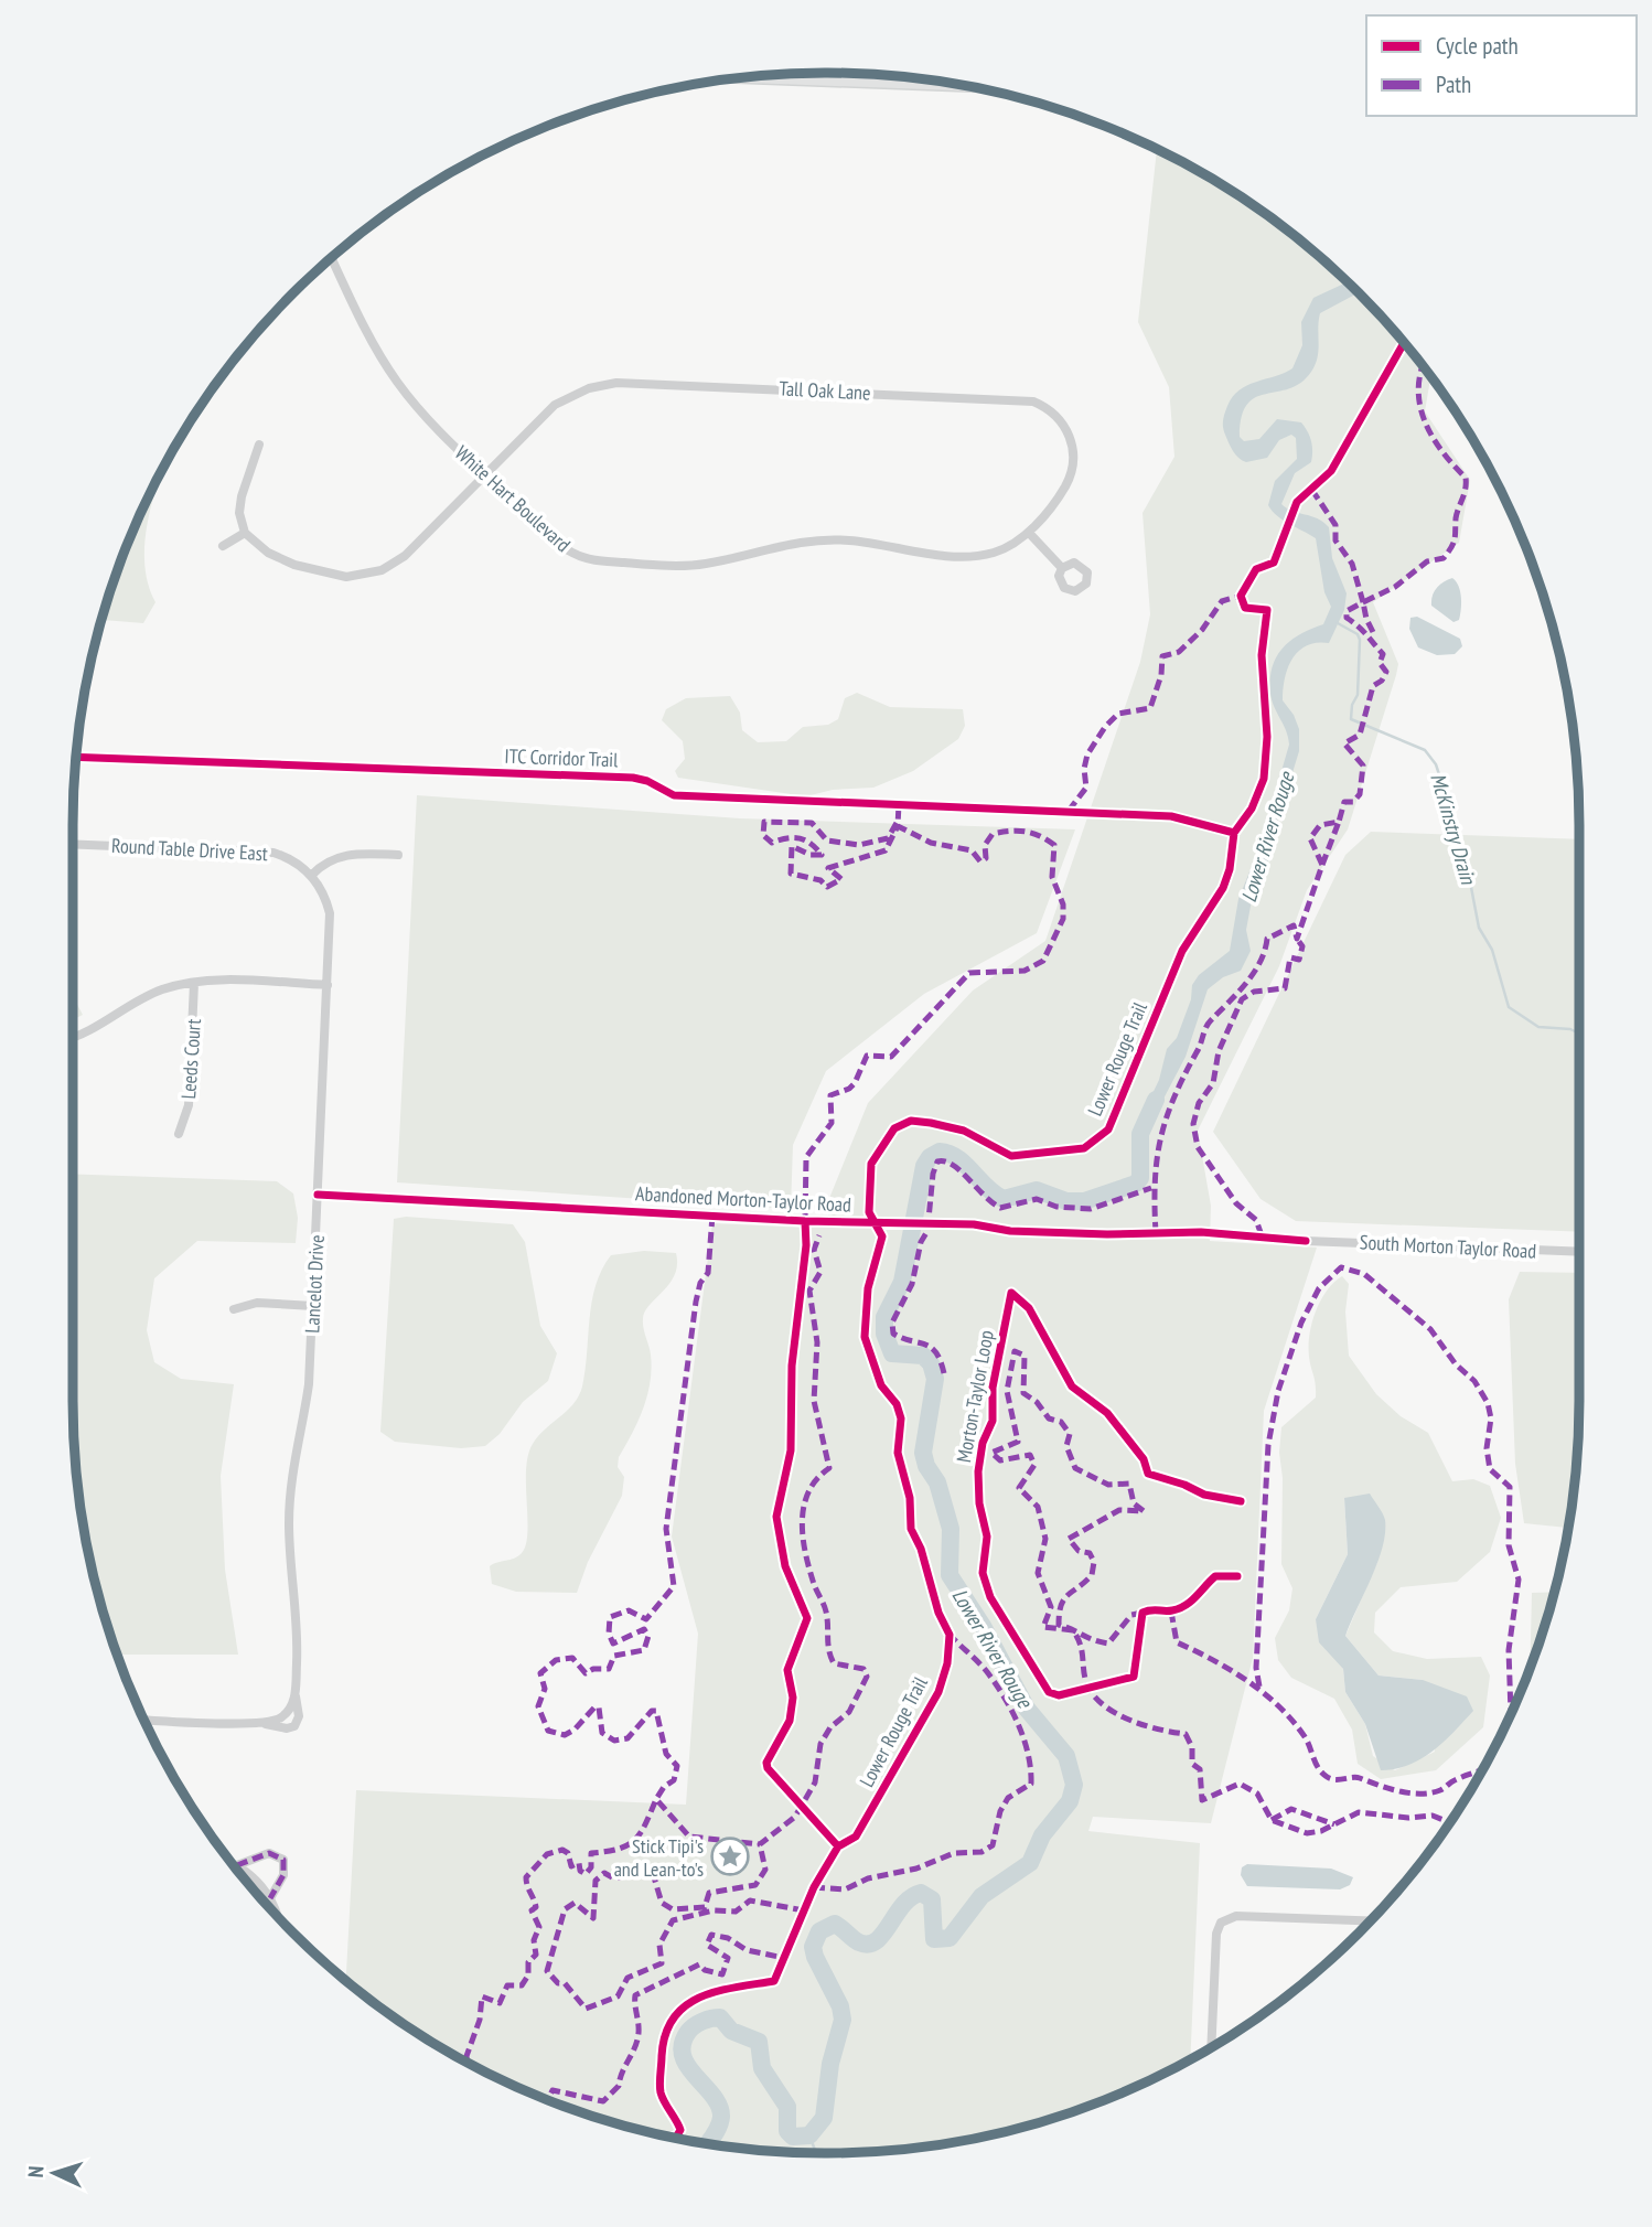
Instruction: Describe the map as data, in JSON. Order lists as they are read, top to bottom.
{
  "streets": {
    "street": [
      "Tall Oak Lane",
      "White Hart Boulevard",
      "Round Table Drive East",
      "Leeds Court",
      "South Morton Taylor Road",
      "Lancelot Drive"
    ],
    "cycle path": [
      "ITC Corridor Trail",
      "Lower Rouge Trail",
      "Abandoned Morton-Taylor Road",
      "Morton-Taylor Loop"
    ]
  },
  "crossings": [
    ["Tall Oak Lane", "White Hart Boulevard"],
    ["Round Table Drive East", "Lancelot Drive"]
  ],
  "water": ["McKinstry Drain", "Lower River Rouge"],
  "places": {
    "place": ["Stick Tipi's and Lean-to's"]
  },
  "legend": ["Cycle path", "Path"],
  "north": "left"
}
